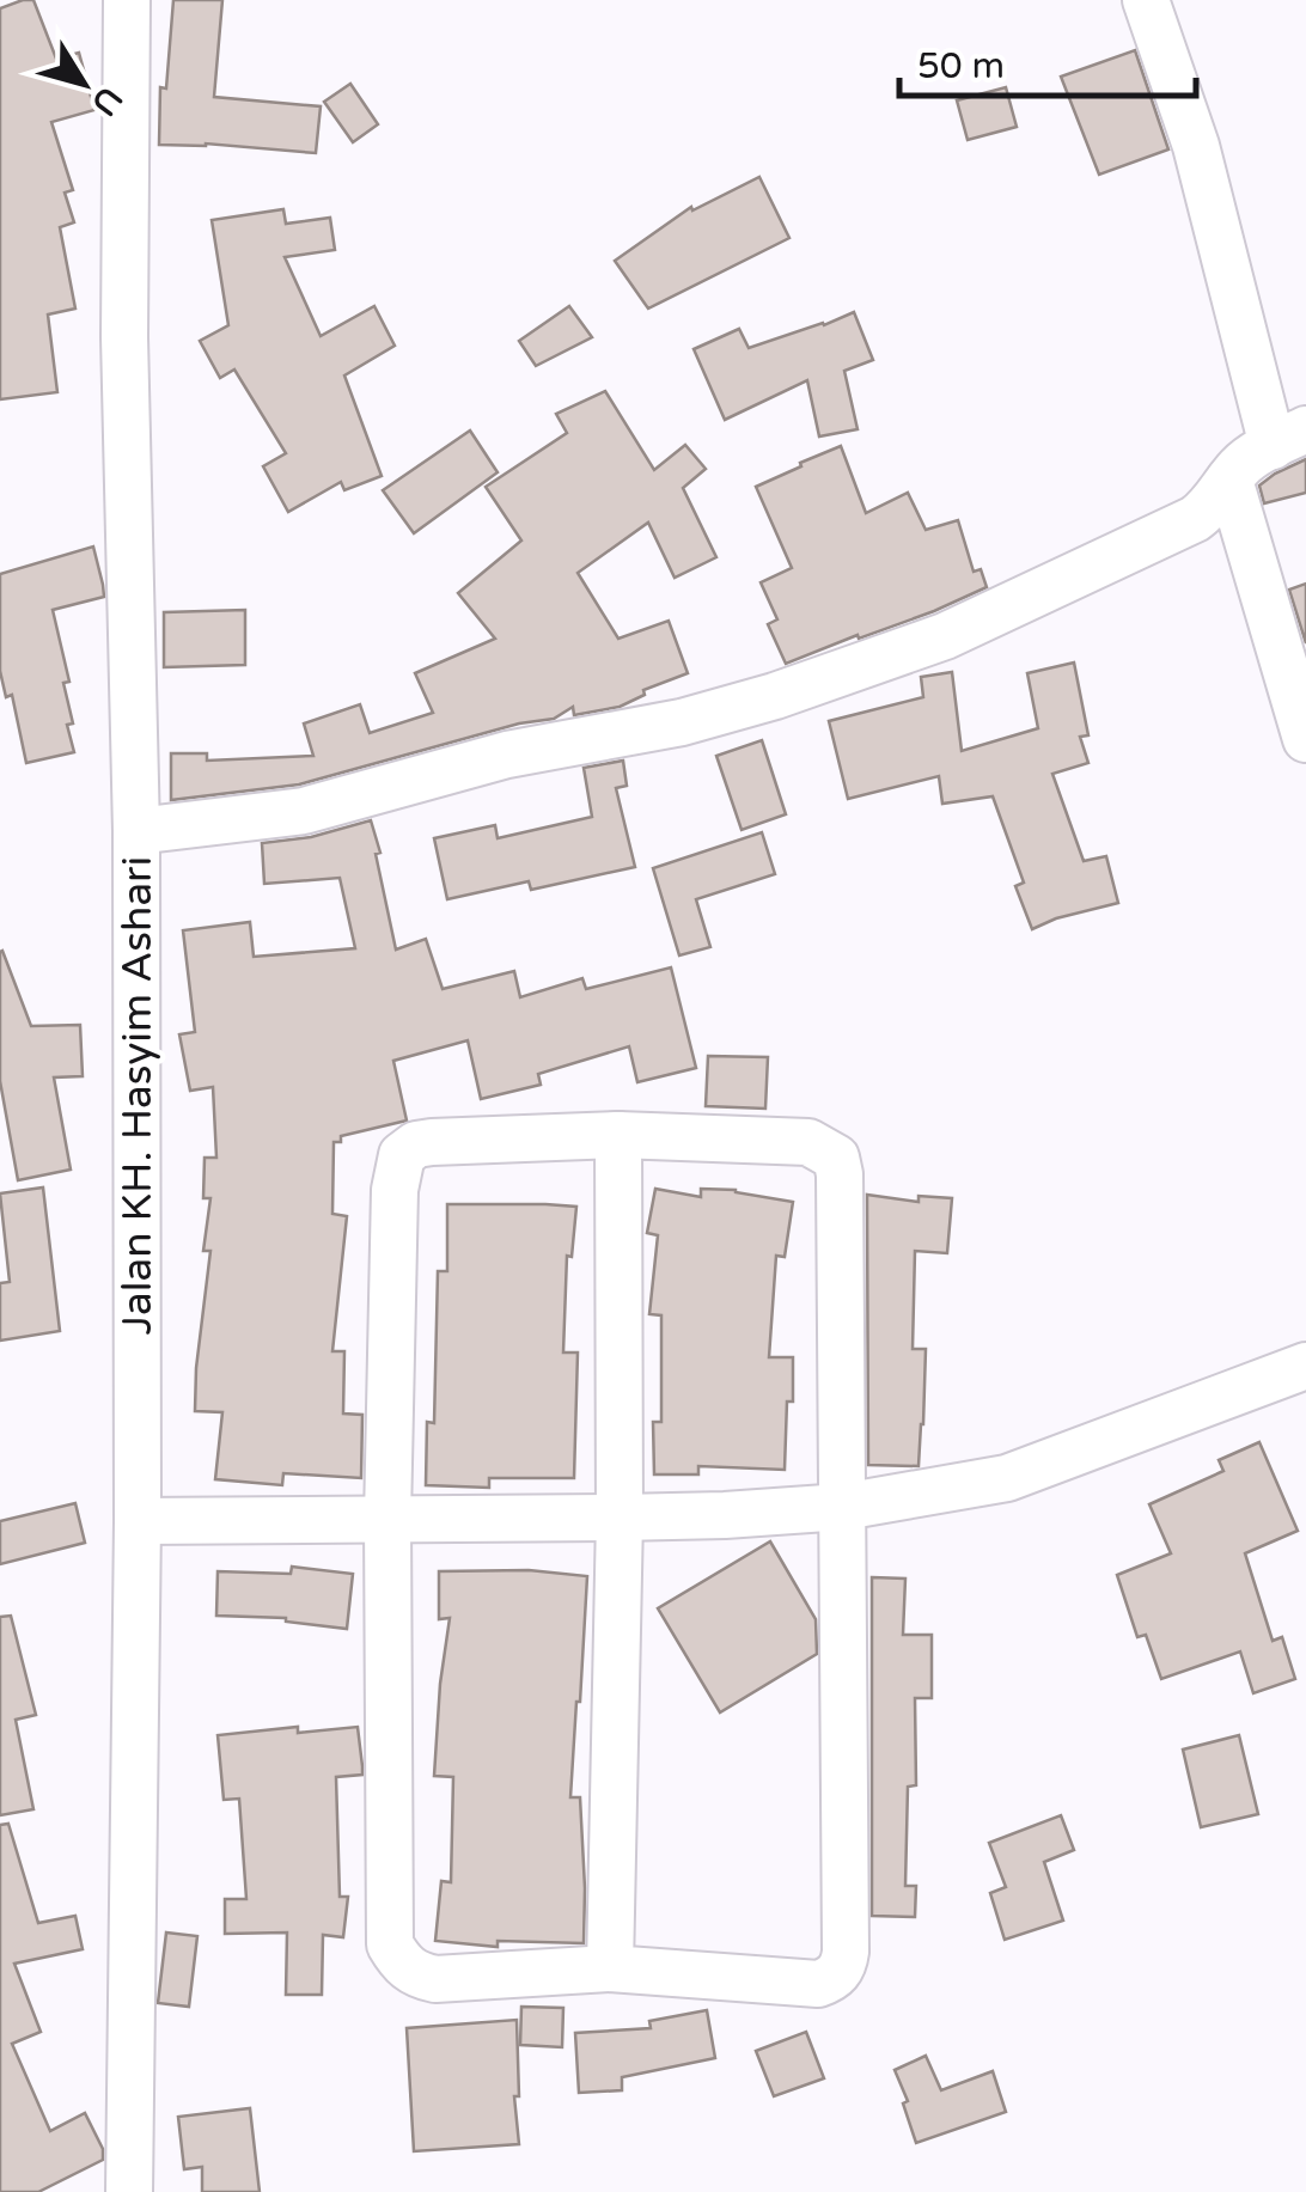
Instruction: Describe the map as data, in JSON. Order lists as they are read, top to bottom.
{
  "streets": {
    "street": ["Jalan KH. Hasyim Ashari"]
  },
  "scale_bar": "50 m",
  "north": "bottom right"
}
